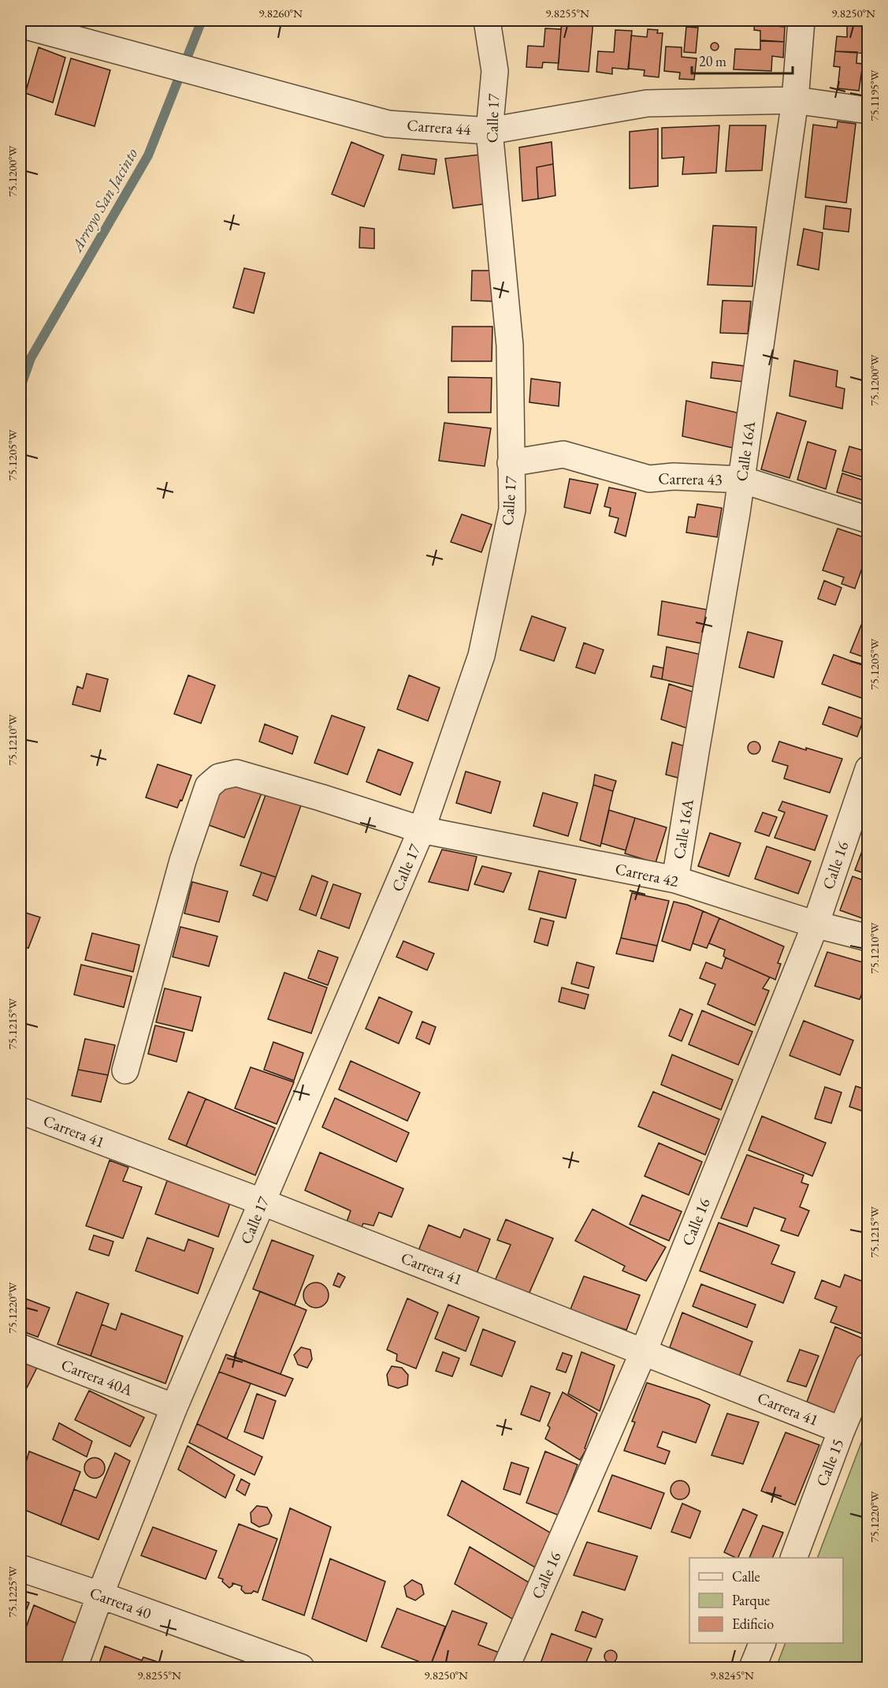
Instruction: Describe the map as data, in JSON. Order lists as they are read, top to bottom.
{
  "streets": {
    "street": [
      "Calle 17",
      "Carrera 44",
      "Calle 16A",
      "Carrera 43",
      "Calle 16",
      "Carrera 42",
      "Carrera 41",
      "Carrera 40A",
      "Calle 15",
      "Carrera 40"
    ]
  },
  "crossings": [
    ["Calle 17", "Carrera 44"],
    ["Calle 17", "Carrera 43"],
    ["Calle 17", "Carrera 42"],
    ["Calle 17", "Carrera 41"],
    ["Calle 17", "Carrera 40A"],
    ["Calle 17", "Carrera 40"],
    ["Carrera 44", "Calle 16A"],
    ["Calle 16A", "Carrera 43"],
    ["Calle 16A", "Carrera 42"],
    ["Calle 16", "Carrera 42"],
    ["Calle 16", "Carrera 41"],
    ["Carrera 41", "Calle 15"]
  ],
  "water": ["Arroyo San Jacinto"],
  "legend": ["Calle", "Parque", "Edificio"],
  "scale_bar": "20 m",
  "coordinates": [
    "9.8260°N",
    "9.8255°N",
    "9.8250°N",
    "75.1195°W",
    "75.1200°W",
    "75.1205°W",
    "75.1210°W",
    "75.1215°W",
    "75.1220°W",
    "75.1225°W",
    "9.8245°N"
  ]
}
